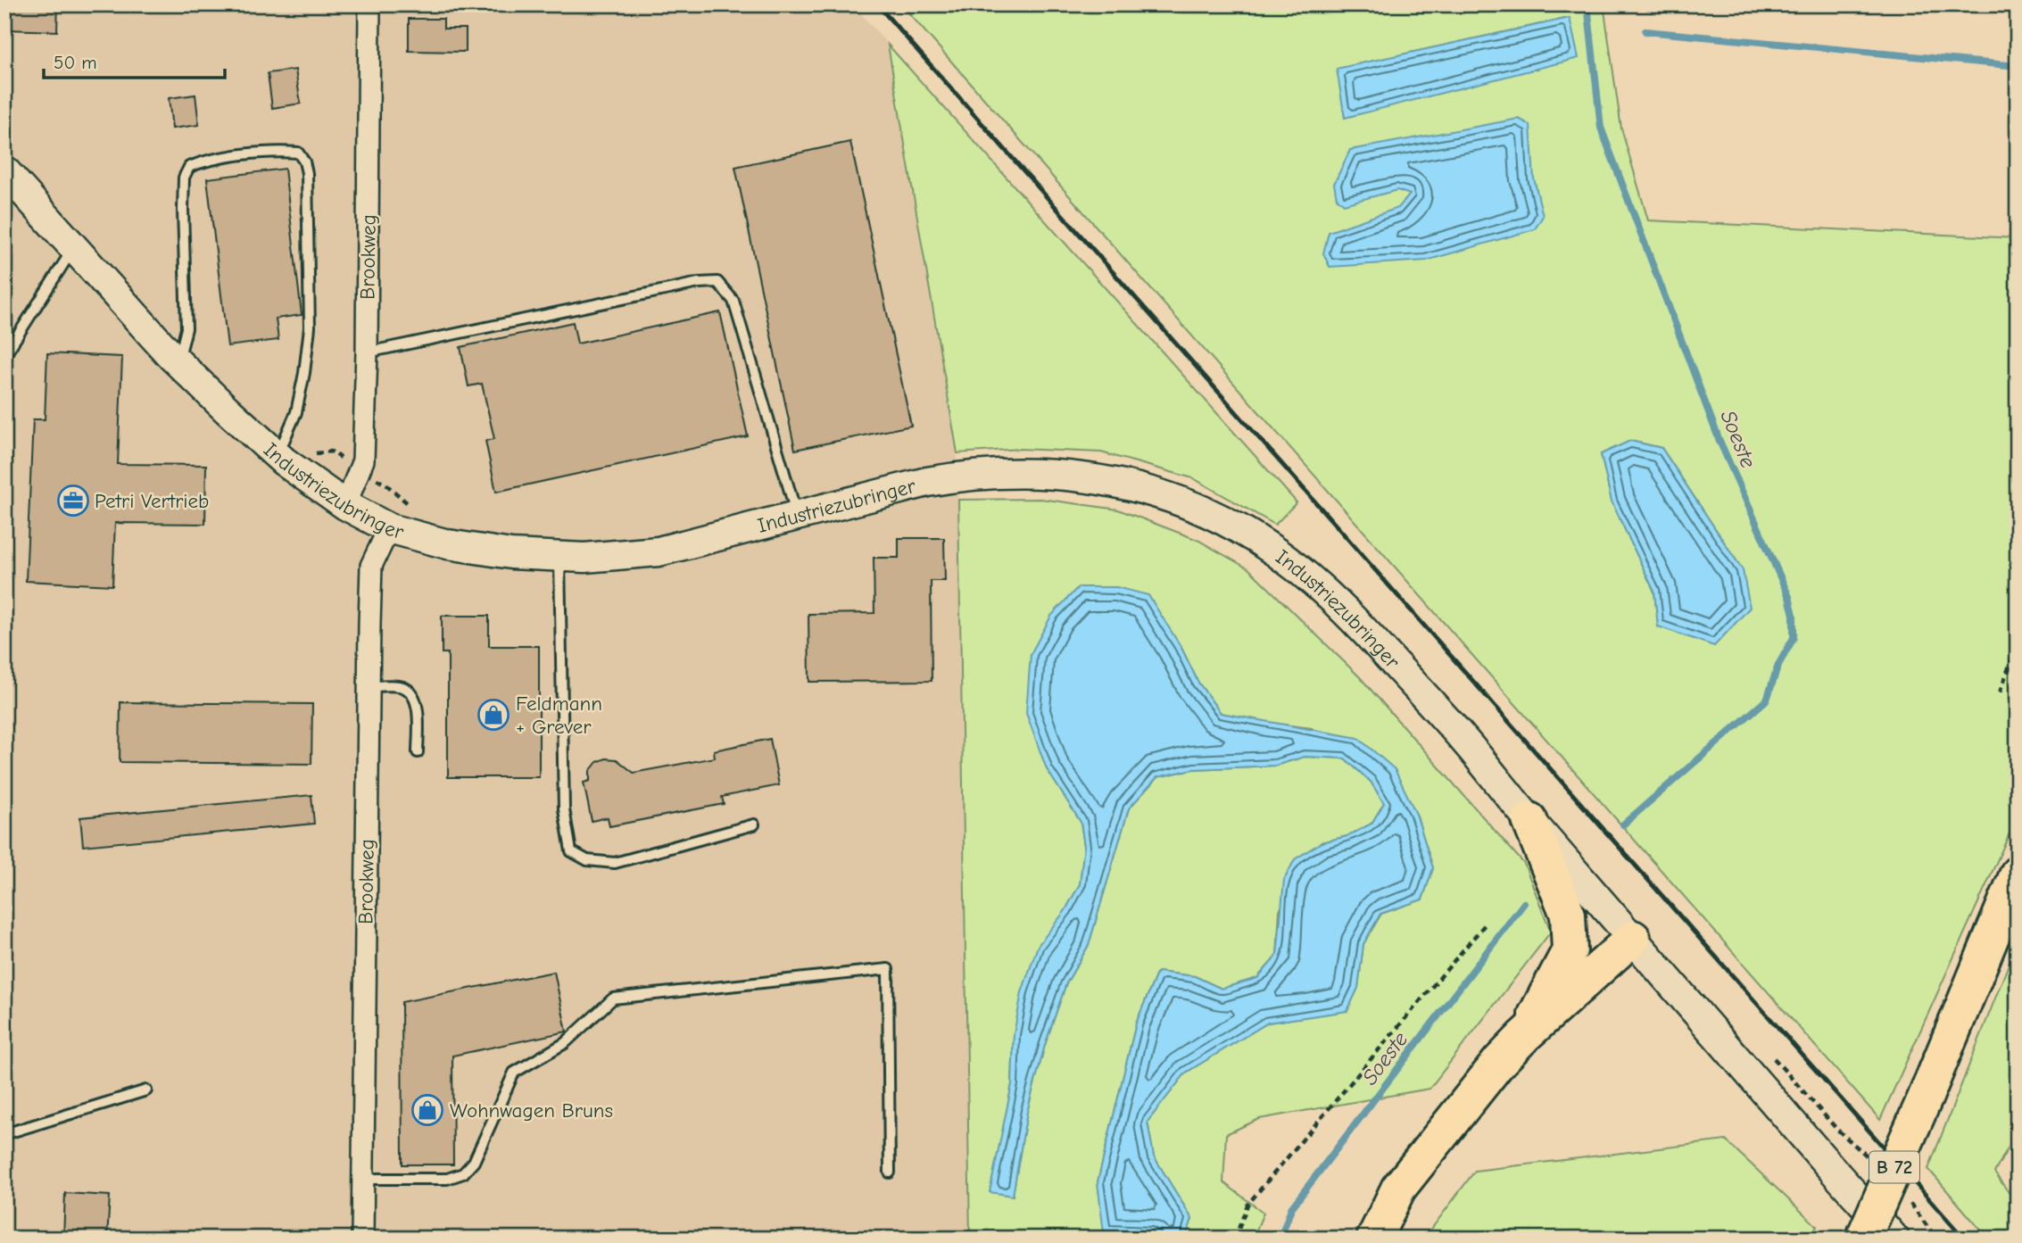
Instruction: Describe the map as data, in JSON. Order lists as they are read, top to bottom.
{
  "streets": {
    "highway": ["B 72"],
    "street": ["Brookweg", "Industriezubringer"]
  },
  "crossings": [
    ["Brookweg", "Industriezubringer"]
  ],
  "water": ["Soeste"],
  "places": {
    "office": ["Petri Vertrieb"],
    "shop": ["Feldmann + Grever", "Wohnwagen Bruns"]
  },
  "scale_bar": "50 m"
}
